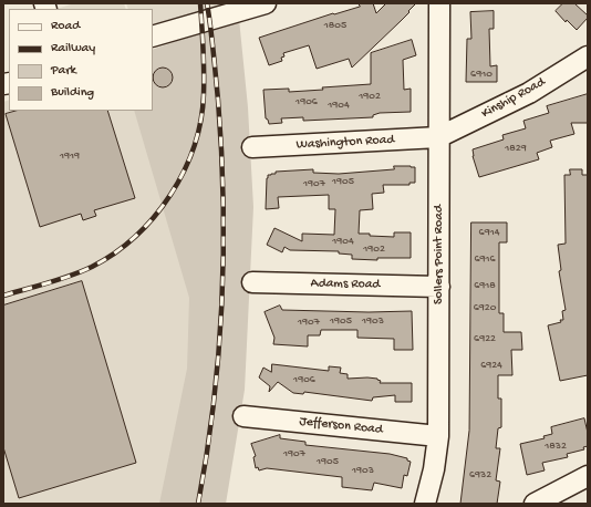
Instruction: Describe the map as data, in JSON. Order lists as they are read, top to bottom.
{
  "streets": {
    "street": [
      "Kinship Road",
      "Washington Road",
      "Sollers Point Road",
      "Adams Road",
      "Jefferson Road"
    ]
  },
  "crossings": [
    ["Kinship Road", "Washington Road"],
    ["Kinship Road", "Sollers Point Road"],
    ["Washington Road", "Sollers Point Road"],
    ["Sollers Point Road", "Adams Road"],
    ["Sollers Point Road", "Jefferson Road"]
  ],
  "house_numbers": [
    "1805",
    "6910",
    "1902",
    "1906",
    "1904",
    "1829",
    "1919",
    "1905",
    "1907",
    "6914",
    "1904",
    "1902",
    "6916",
    "6918",
    "6920",
    "1905",
    "1903",
    "1907",
    "6922",
    "6924",
    "1906",
    "1832",
    "1907",
    "1905",
    "1903",
    "6932"
  ],
  "legend": [
    "Road",
    "Railway",
    "Park",
    "Building"
  ]
}
